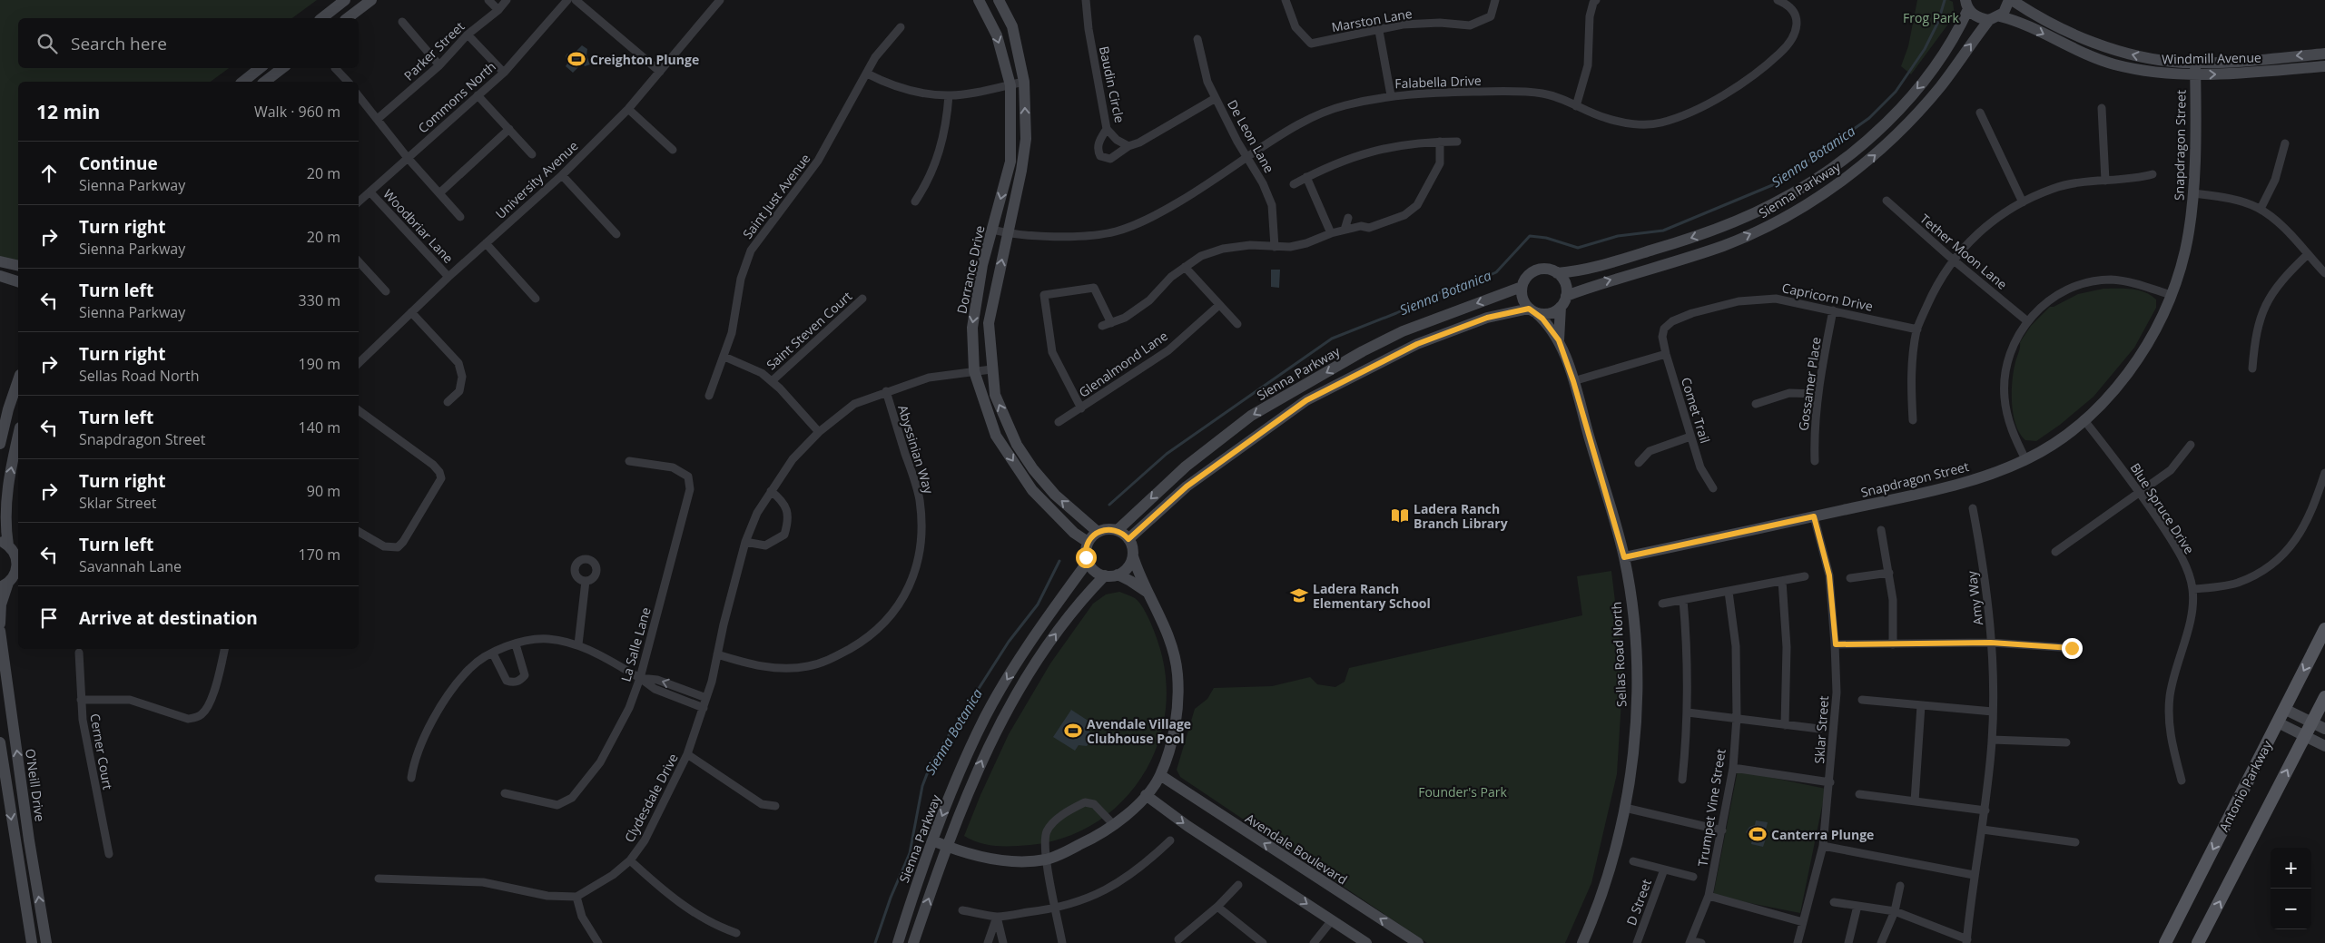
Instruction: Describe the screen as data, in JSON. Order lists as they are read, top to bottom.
{
  "streets": {
    "main road": ["Antonio Parkway"],
    "street": [
      "Marston Lane",
      "Parker Street",
      "Windmill Avenue",
      "Falabella Drive",
      "Baudin Circle",
      "Commons North",
      "De Leon Lane",
      "Snapdragon Street",
      "University Avenue",
      "Sienna Parkway",
      "Saint Just Avenue",
      "Woodbriar Lane",
      "Tether Moon Lane",
      "Dorrance Drive",
      "Capricorn Drive",
      "Saint Steven Court",
      "Glenalmond Lane",
      "Gossamer Place",
      "Comet Trail",
      "Abyssinian Way",
      "Blue Spruce Drive",
      "Amy Way",
      "La Salle Lane",
      "Sellas Road North",
      "Sklar Street",
      "Cerner Court",
      "O'Neill Drive",
      "Clydesdale Drive",
      "Trumpet Vine Street",
      "Avendale Boulevard",
      "D Street"
    ]
  },
  "crossings": [
    ["Windmill Avenue", "Snapdragon Street"],
    ["Windmill Avenue", "Sienna Parkway"],
    ["Falabella Drive", "De Leon Lane"],
    ["Falabella Drive", "Dorrance Drive"],
    ["Commons North", "Woodbriar Lane"],
    ["Snapdragon Street", "Blue Spruce Drive"],
    ["Snapdragon Street", "Sellas Road North"],
    ["Snapdragon Street", "Sklar Street"],
    ["University Avenue", "Woodbriar Lane"],
    ["Sienna Parkway", "Dorrance Drive"],
    ["Sienna Parkway", "Sellas Road North"],
    ["Dorrance Drive", "Clydesdale Drive"],
    ["Capricorn Drive", "Gossamer Place"],
    ["Capricorn Drive", "Comet Trail"],
    ["Abyssinian Way", "Clydesdale Drive"]
  ],
  "water": ["Sienna Botanica"],
  "parks": ["Frog Park", "Founder's Park"],
  "places": {
    "sports": ["Creighton Plunge", "Avendale Village Clubhouse Pool", "Canterra Plunge"],
    "library": ["Ladera Ranch Branch Library"],
    "school or university": ["Ladera Ranch Elementary School"]
  },
  "page": {
    "search": "Search here",
    "heading": ["12 min", "Walk · 960 m"],
    "list": [
      ["Continue", "Sienna Parkway", "20 m"],
      ["Turn right", "Sienna Parkway", "20 m"],
      ["Turn left", "Sienna Parkway", "330 m"],
      ["Turn right", "Sellas Road North", "190 m"],
      ["Turn left", "Snapdragon Street", "140 m"],
      ["Turn right", "Sklar Street", "90 m"],
      ["Turn left", "Savannah Lane", "170 m"],
      "Arrive at destination"
    ],
    "map_buttons": ["+", "−"]
  }
}
